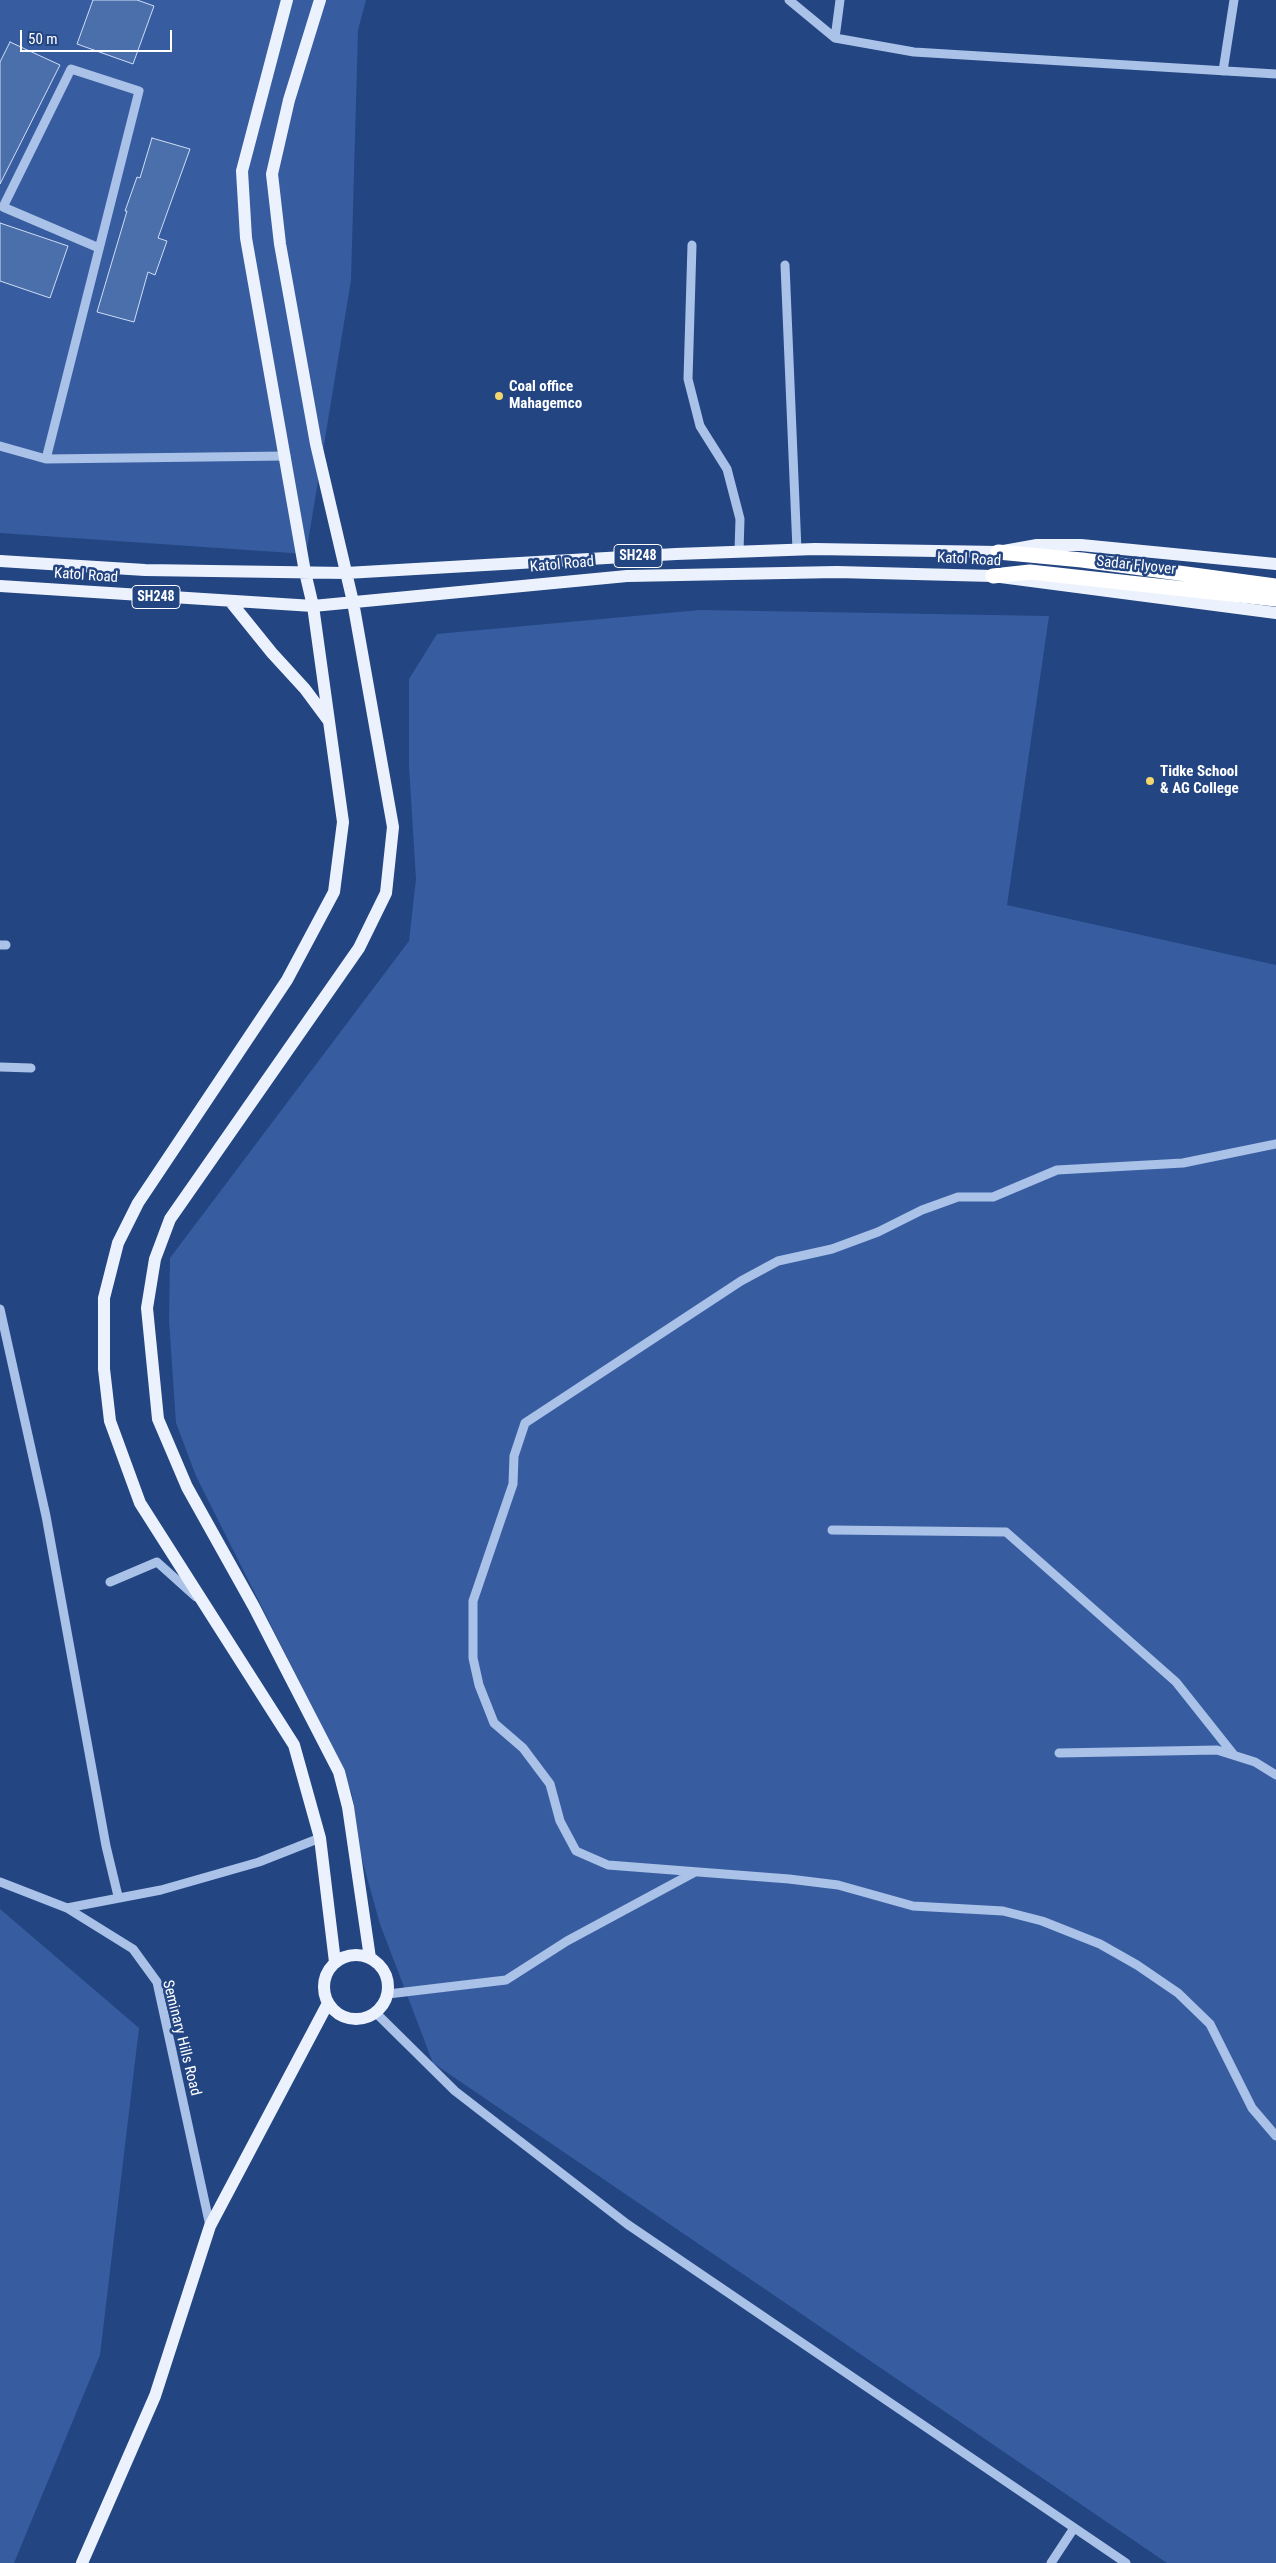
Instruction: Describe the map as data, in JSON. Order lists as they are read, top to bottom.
{
  "streets": {
    "highway": ["Sadar Flyover"],
    "main road": ["SH248", "Katol Road"],
    "street": ["Seminary Hills Road"]
  },
  "crossings": [
    ["Katol Road", "Sadar Flyover"]
  ],
  "places": ["Coal office Mahagemco", "Tidke School & AG College"],
  "scale_bar": "50 m"
}
